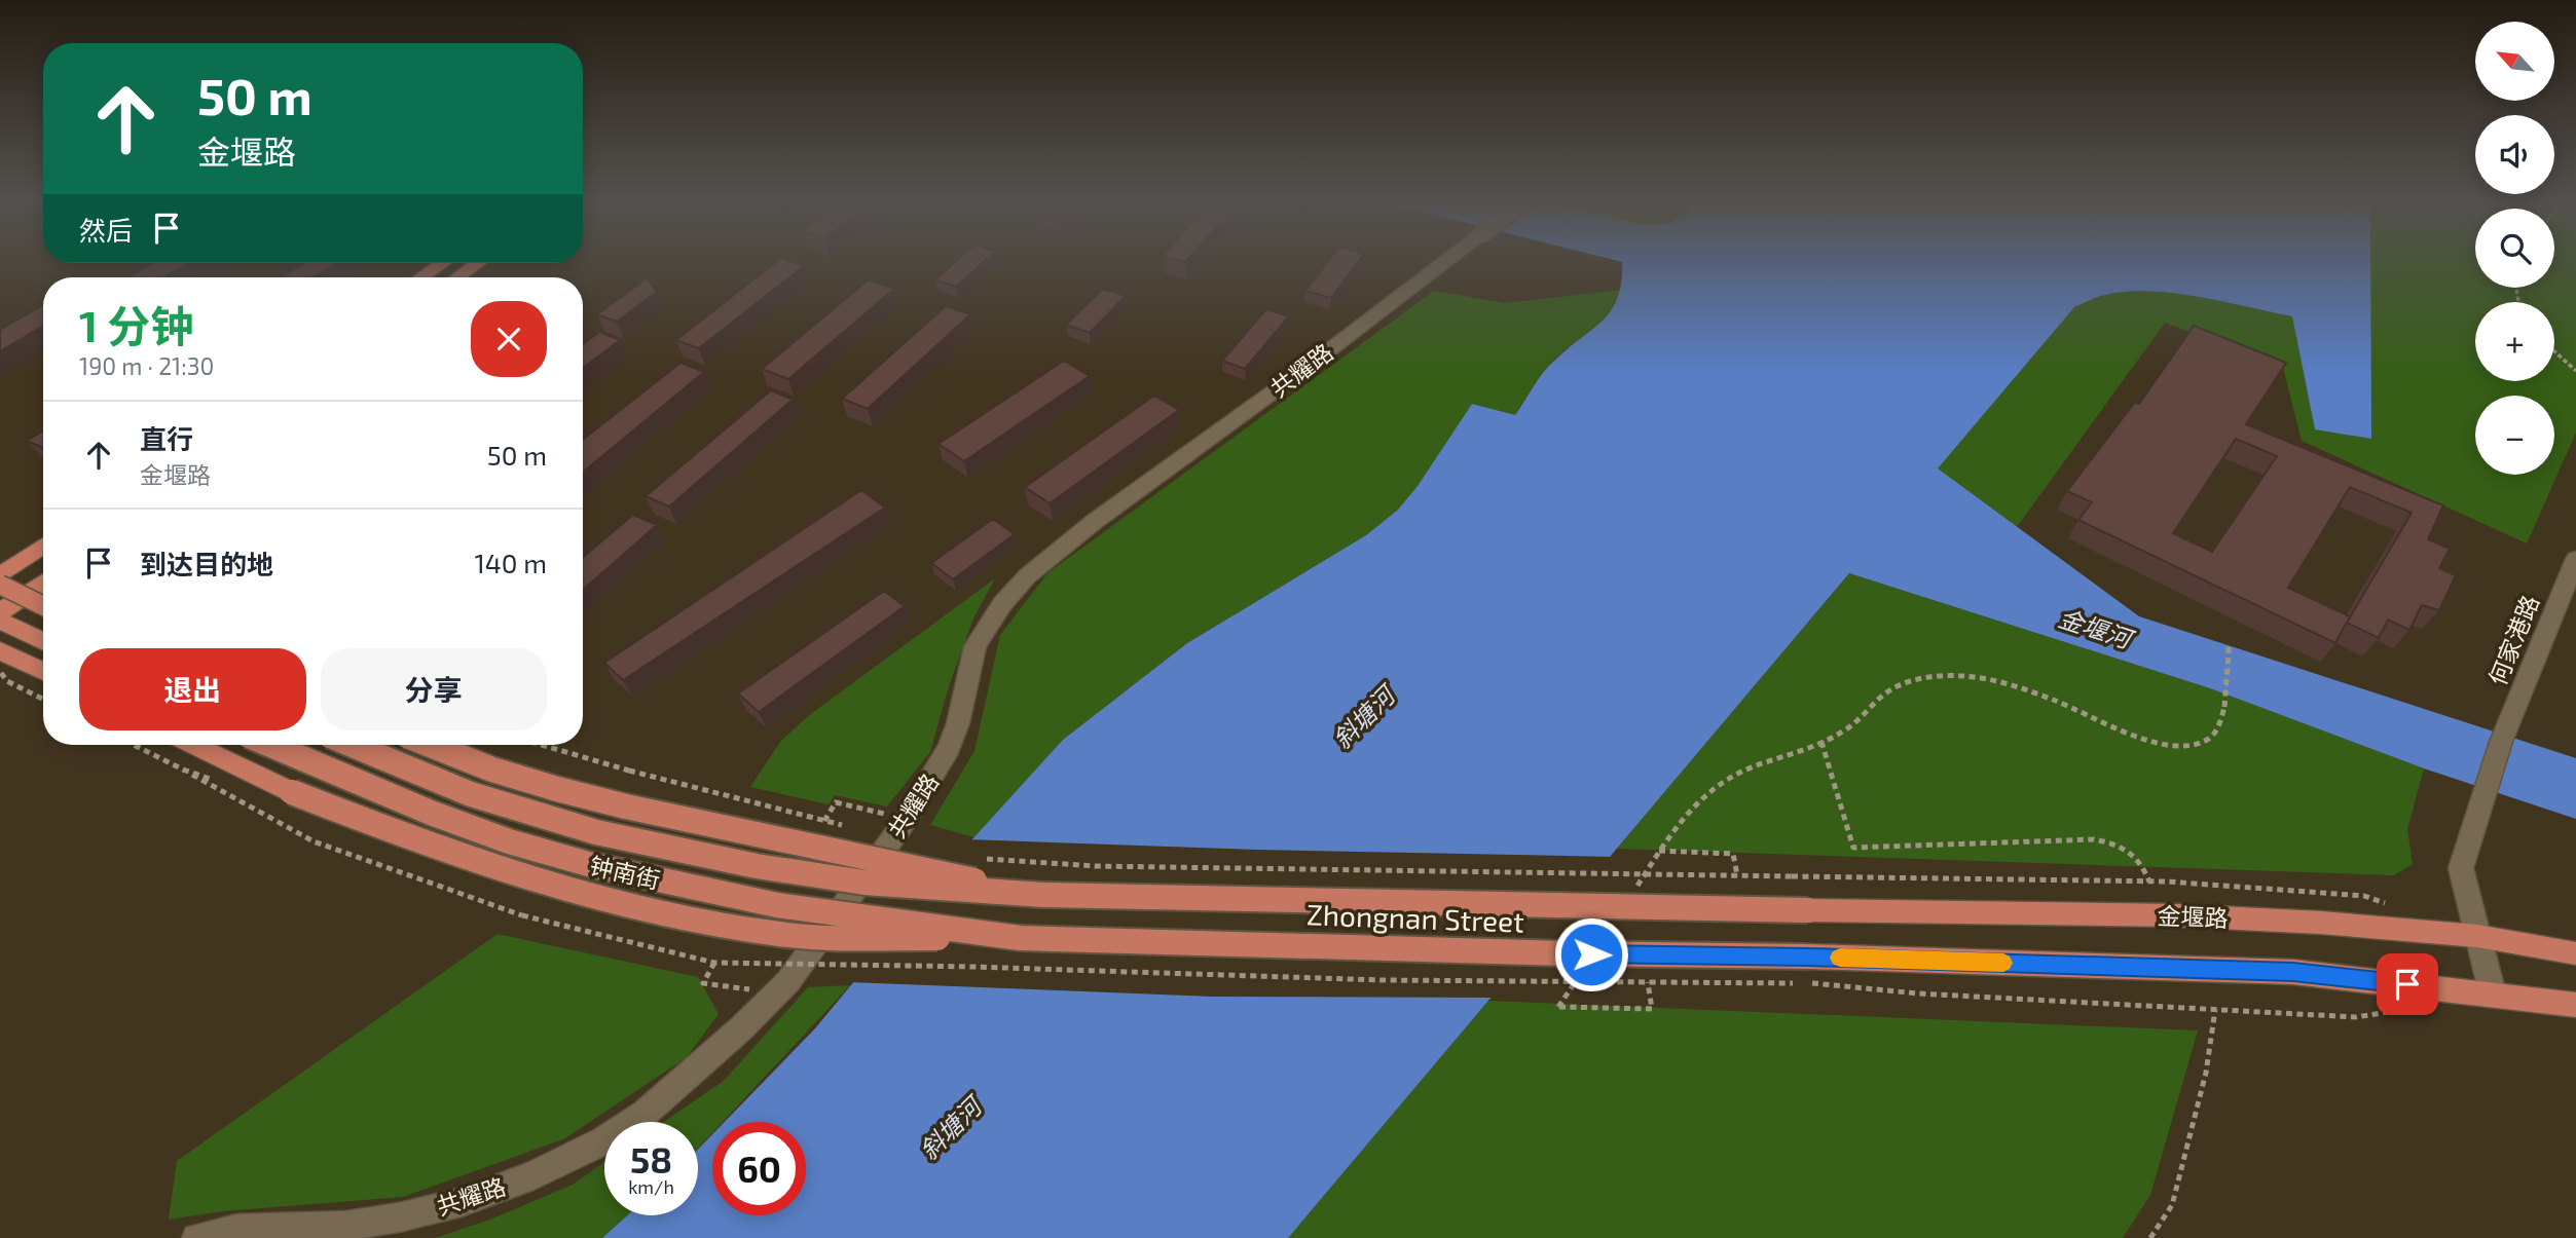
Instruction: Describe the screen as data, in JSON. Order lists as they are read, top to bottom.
{
  "streets": {
    "main road": ["钟南街", "金堰路", "Zhongnan Street"],
    "street": ["共耀路", "何家港路"]
  },
  "crossings": [
    ["何家港路", "金堰路"],
    ["何家港路", "Zhongnan Street"],
    ["钟南街", "Zhongnan Street"],
    ["金堰路", "Zhongnan Street"]
  ],
  "water": ["金堰河", "斜塘河"],
  "north": "top left",
  "page": {
    "map_buttons": ["+", "−"],
    "turn": ["50 m", "金堰路"],
    "then": "然后",
    "heading": ["1 分钟", "190 m · 21:30"],
    "list": [
      {
        "name": "直行",
        "note": "金堰路",
        "value": "50 m"
      },
      {
        "name": "到达目的地",
        "value": "140 m"
      }
    ],
    "buttons": ["退出", "分享"],
    "speed": "58 km/h",
    "limit": "60"
  }
}
